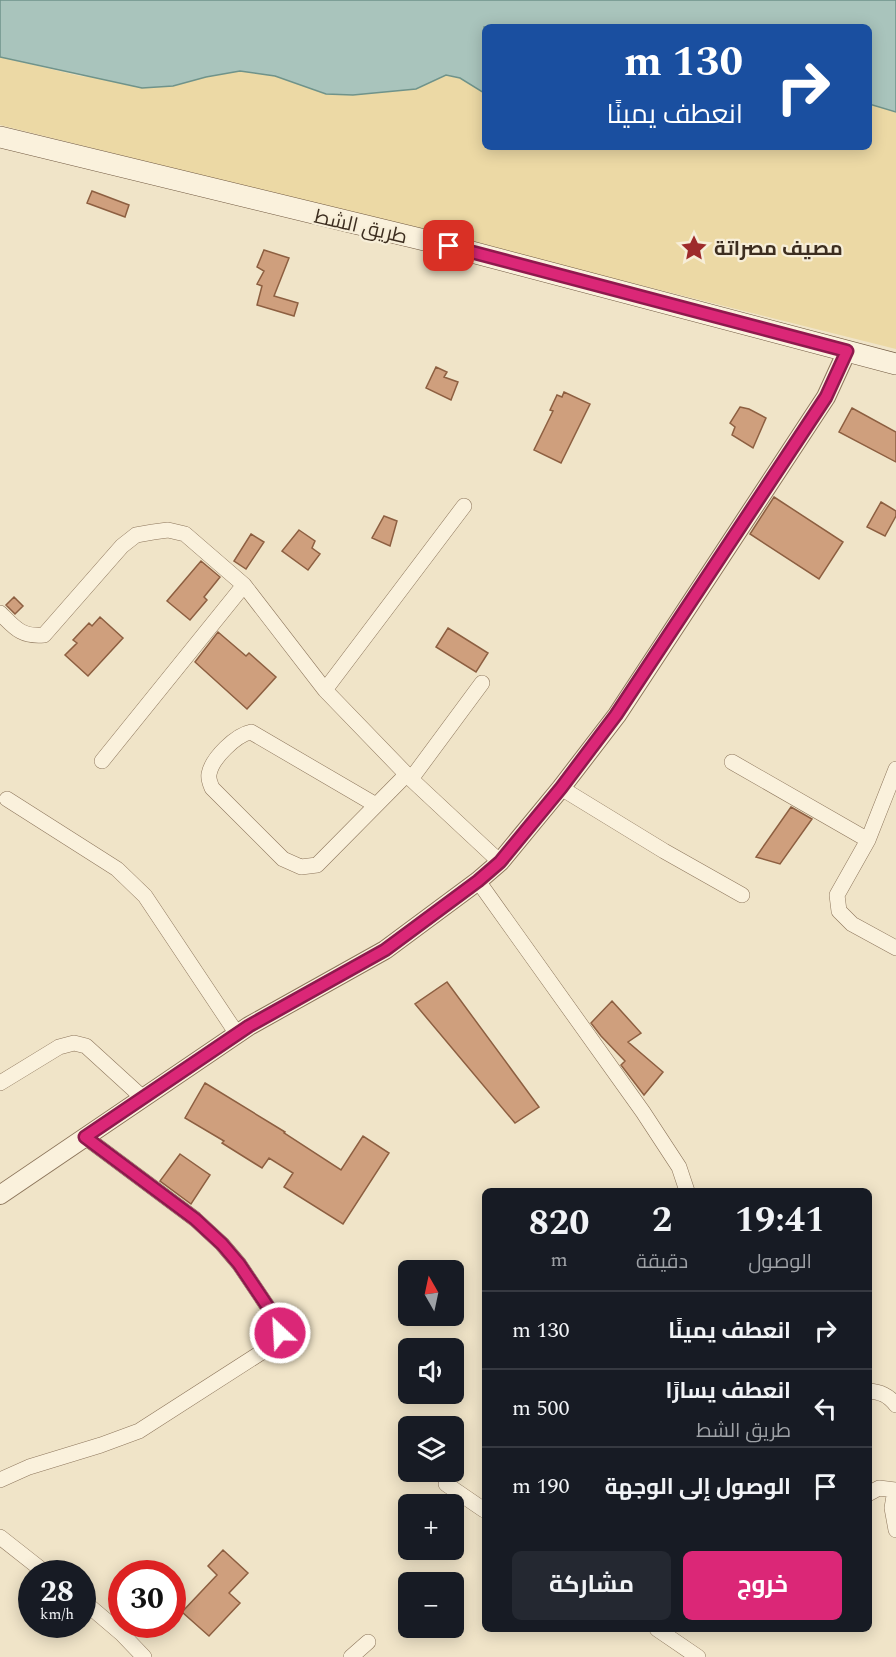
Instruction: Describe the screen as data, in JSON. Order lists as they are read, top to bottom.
{
  "streets": {
    "main road": ["طريق الشط"]
  },
  "places": {
    "place": ["مصيف مصراتة"]
  },
  "north": "top",
  "page": {
    "turn": ["130 m", "انعطف يمينًا"],
    "eta": [
      "19:41",
      "الوصول",
      "2",
      "دقيقة",
      "820",
      "m"
    ],
    "map_buttons": ["+", "−"],
    "list": [
      {
        "name": "انعطف يمينًا",
        "value": "130 m"
      },
      {
        "name": "انعطف يسارًا",
        "note": "طريق الشط",
        "value": "500 m"
      },
      {
        "name": "الوصول إلى الوجهة",
        "value": "190 m"
      }
    ],
    "buttons": ["خروج", "مشاركة"],
    "speed": "28 km/h",
    "limit": "30"
  }
}
